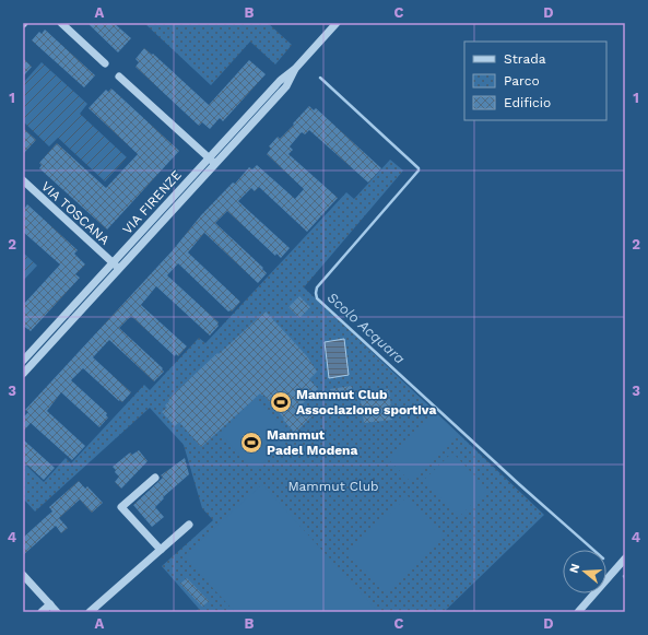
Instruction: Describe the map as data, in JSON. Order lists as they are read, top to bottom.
{
  "streets": {
    "street": ["VIA FIRENZE", "VIA TOSCANA"]
  },
  "crossings": [
    ["VIA FIRENZE", "VIA TOSCANA"]
  ],
  "water": ["Scolo Acquara"],
  "parks": ["Mammut Club"],
  "places": {
    "sports": ["Mammut Club Associazione sportiva", "Mammut Padel Modena"]
  },
  "legend": ["Strada", "Parco", "Edificio"],
  "north": "left",
  "grid": {
    "columns": [
      "A",
      "B",
      "C",
      "D"
    ],
    "rows": [
      "1",
      "2",
      "3",
      "4"
    ]
  }
}
